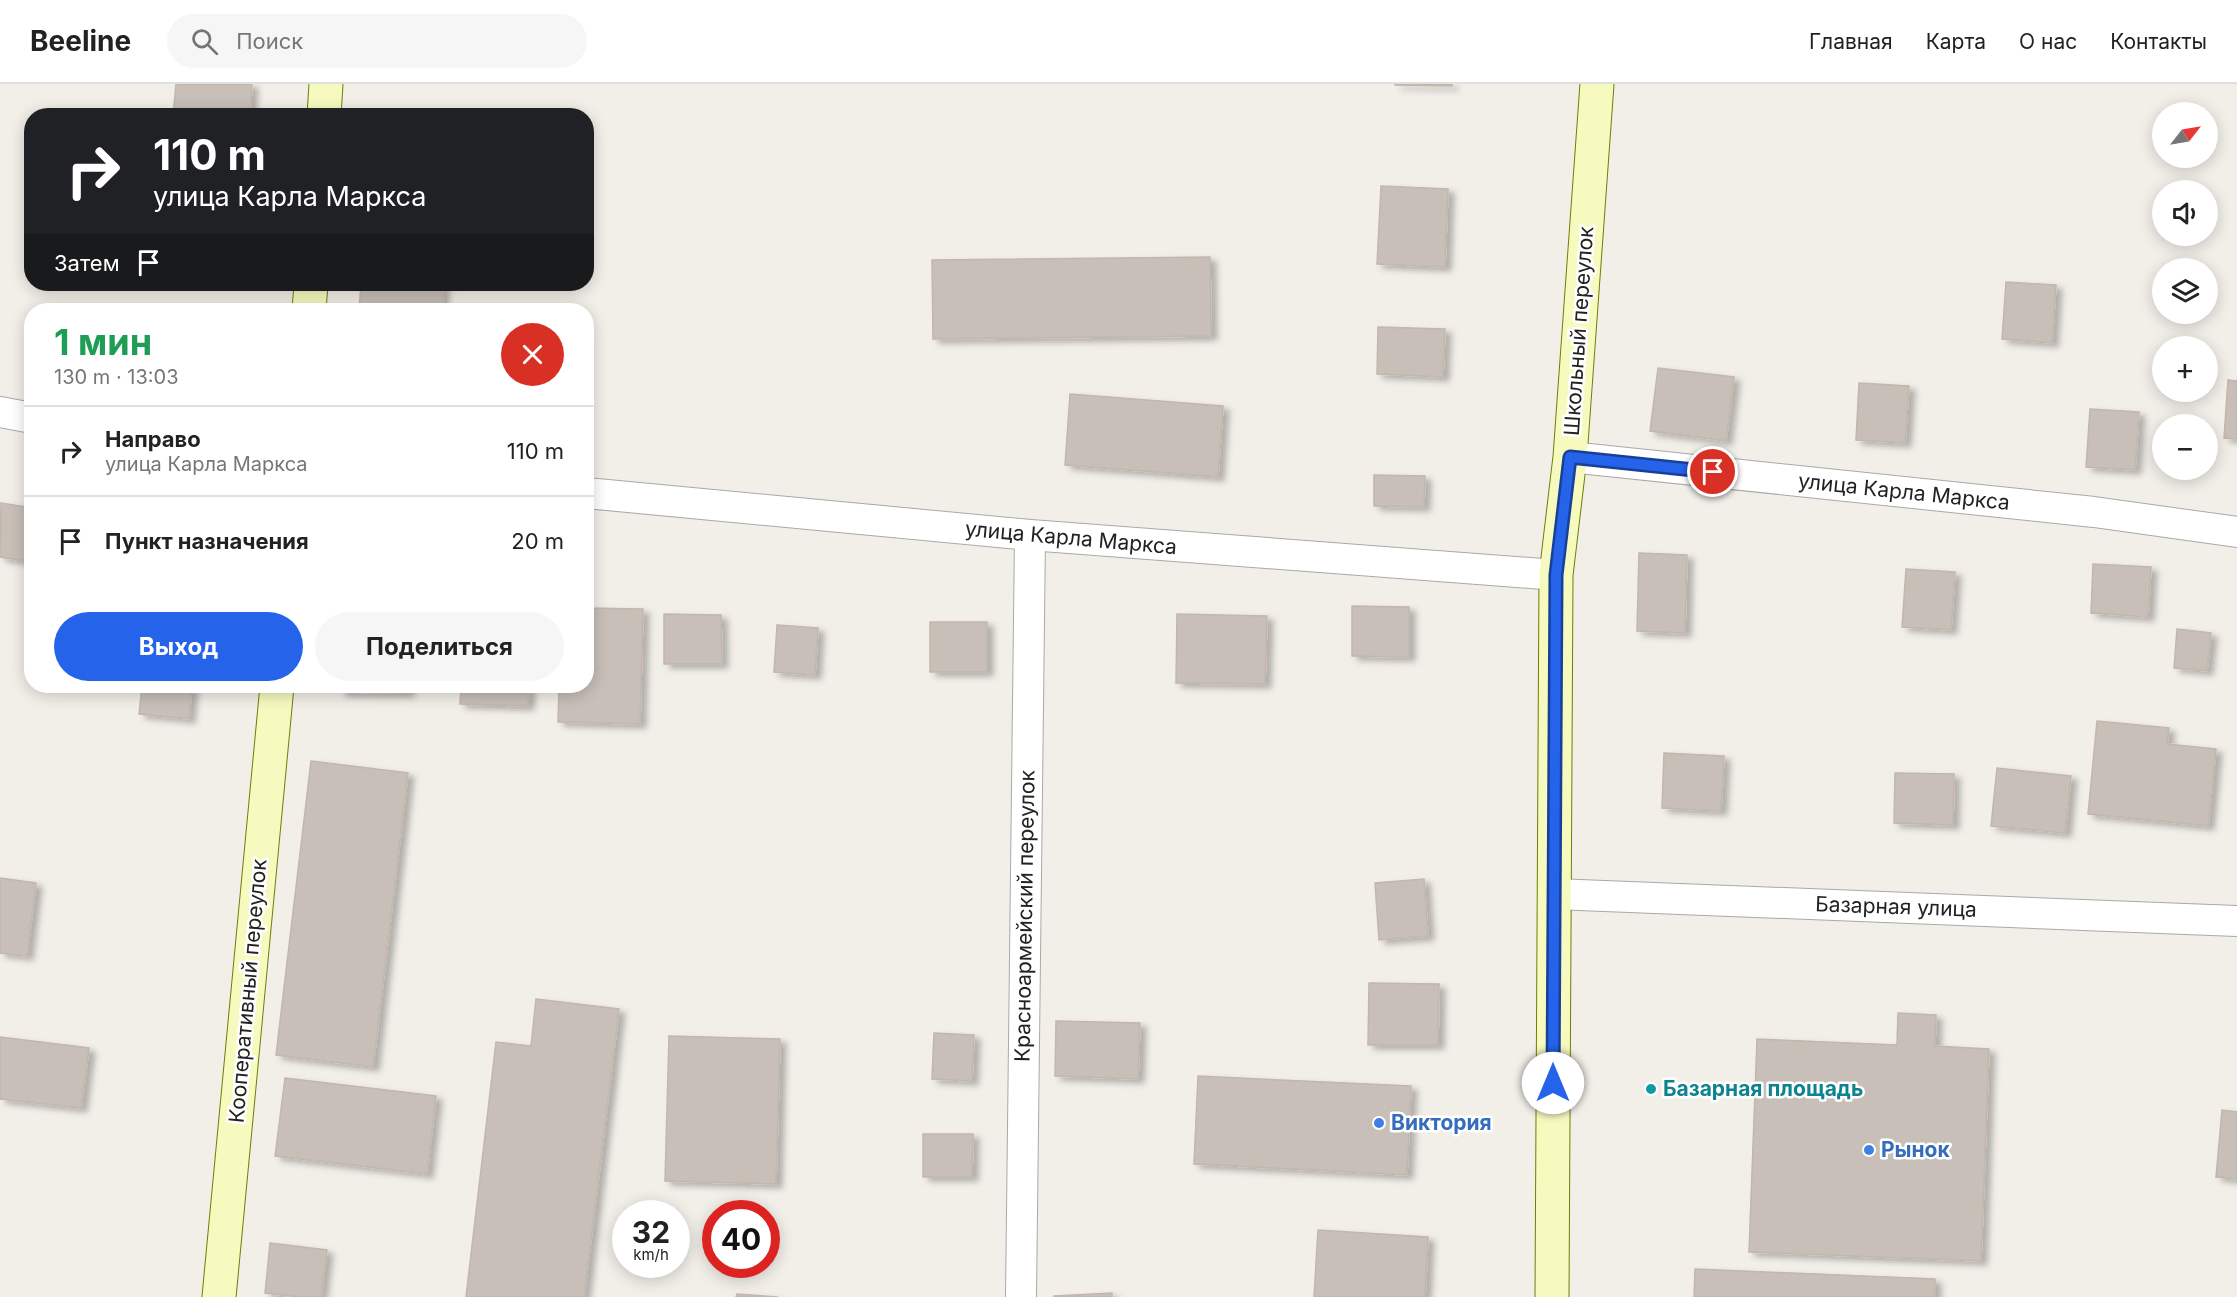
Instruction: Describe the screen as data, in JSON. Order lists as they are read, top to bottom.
{
  "streets": {
    "street": [
      "Школьный переулок",
      "улица Карла Маркса",
      "Базарная улица",
      "Красноармейский переулок",
      "Кооперативный переулок"
    ]
  },
  "crossings": [
    ["Школьный переулок", "улица Карла Маркса"],
    ["Школьный переулок", "Базарная улица"],
    ["улица Карла Маркса", "Красноармейский переулок"]
  ],
  "places": ["Базарная площадь", "Виктория", "Рынок"],
  "north": "top right",
  "page": {
    "header": "Beeline",
    "search": "Поиск",
    "nav": [
      "Главная",
      "Карта",
      "О нас",
      "Контакты"
    ],
    "map_buttons": ["+", "−"],
    "turn": ["110 m", "улица Карла Маркса"],
    "then": "Затем",
    "heading": ["1 мин", "130 m · 13:03"],
    "list": [
      {
        "name": "Направо",
        "note": "улица Карла Маркса",
        "value": "110 m"
      },
      {
        "name": "Пункт назначения",
        "value": "20 m"
      }
    ],
    "buttons": ["Выход", "Поделиться"],
    "speed": "32 km/h",
    "limit": "40"
  }
}
